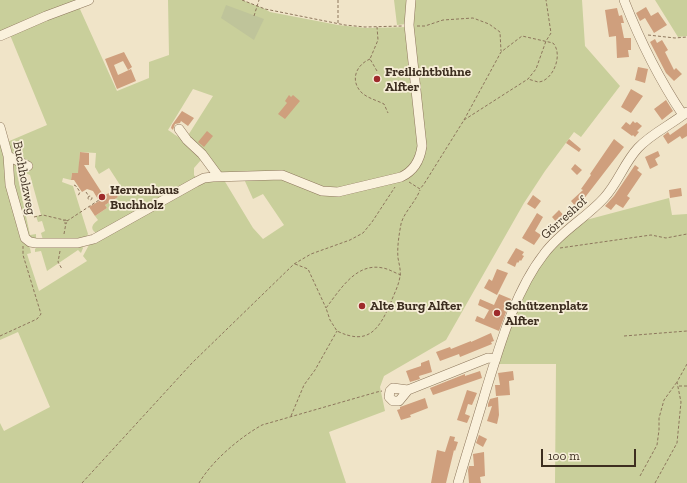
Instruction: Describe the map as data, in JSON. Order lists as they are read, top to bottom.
{
  "streets": {
    "street": ["Buchholzweg", "Görreshof"]
  },
  "places": [
    "Freilichtbühne Alfter",
    "Herrenhaus Buchholz",
    "Alte Burg Alfter",
    "Schützenplatz Alfter"
  ],
  "scale_bar": "100 m"
}
